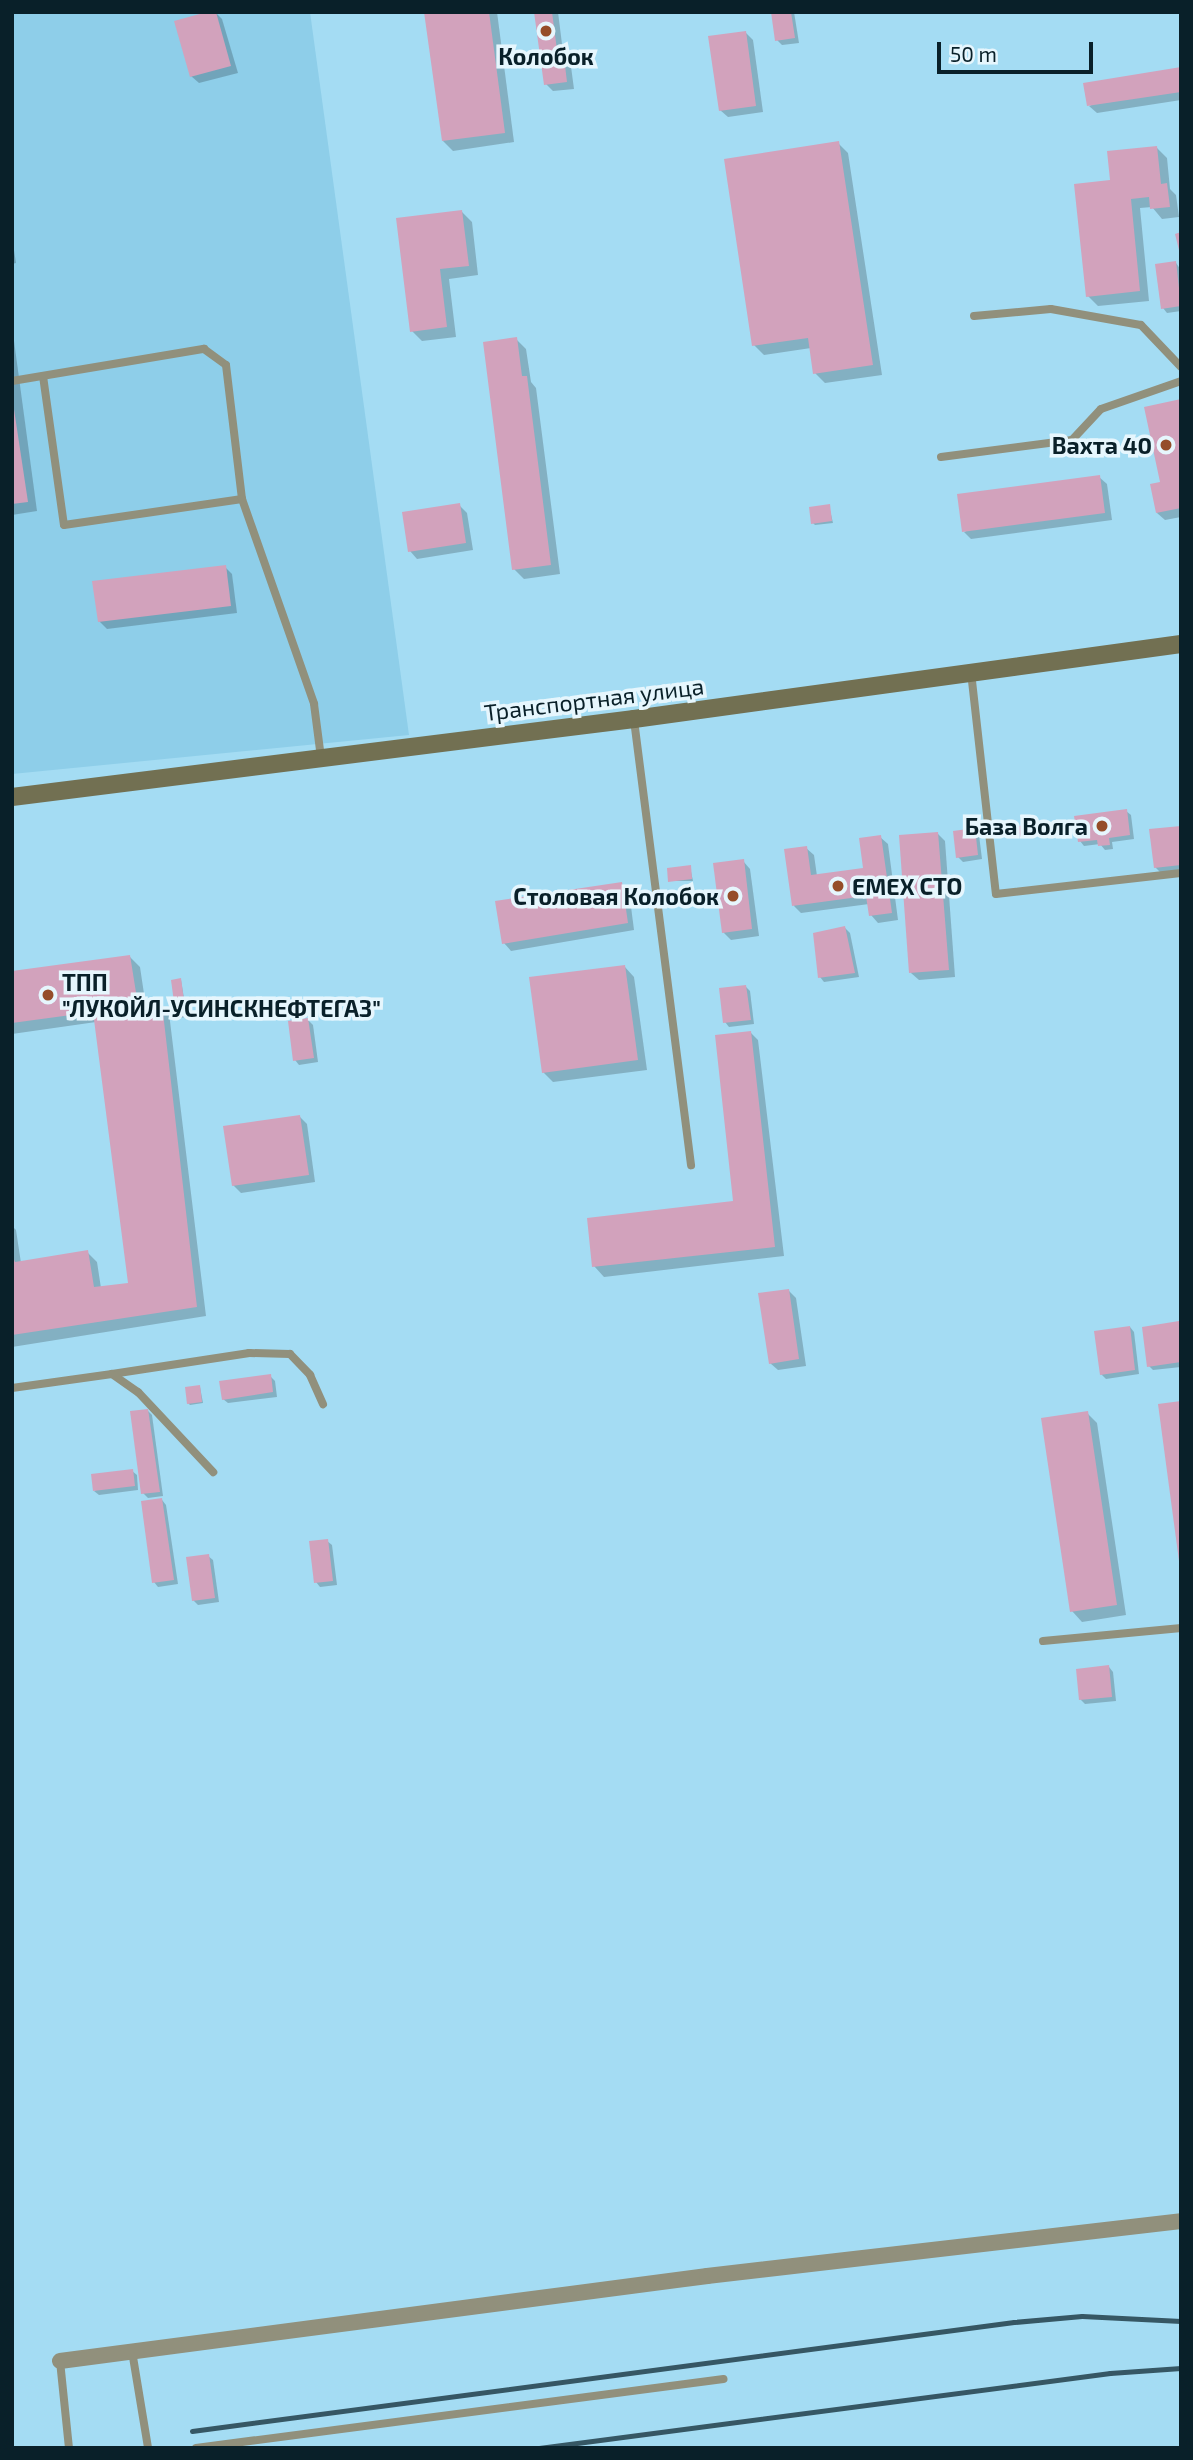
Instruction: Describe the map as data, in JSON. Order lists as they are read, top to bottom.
{
  "streets": {
    "street": ["Транспортная улица"]
  },
  "places": [
    "Колобок",
    "Вахта 40",
    "База Волга",
    "EMEX СТО",
    "Столовая Колобок",
    "ТПП \"ЛУКОЙЛ-УСИНСКНЕФТЕГАЗ\""
  ],
  "scale_bar": "50 m"
}
